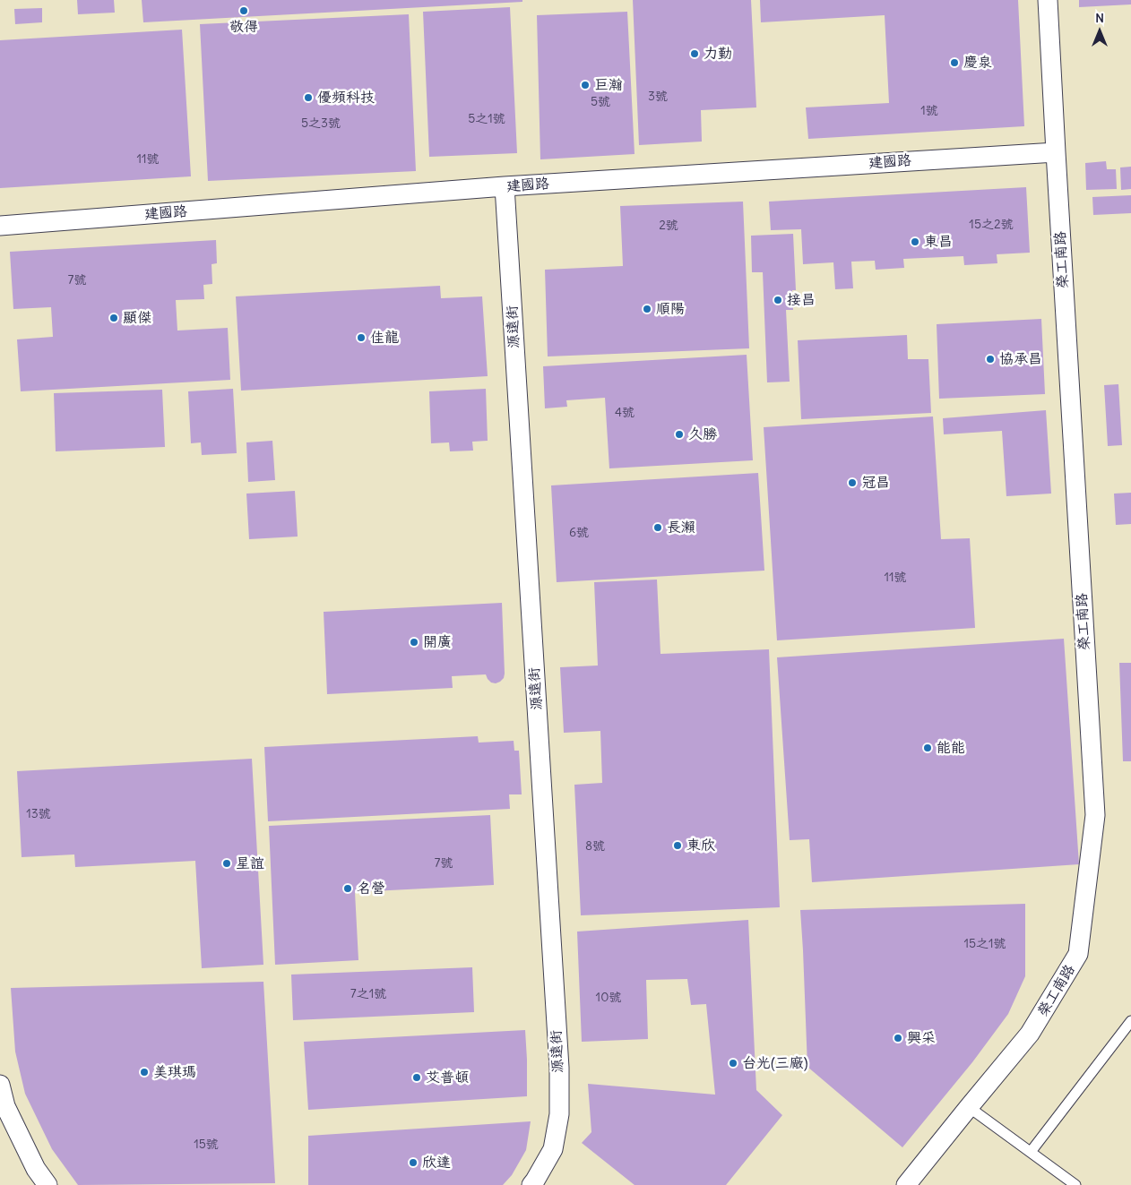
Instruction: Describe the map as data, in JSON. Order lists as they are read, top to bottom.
{
  "streets": {
    "street": ["建國路", "榮工南路", "源遠街"]
  },
  "crossings": [
    ["建國路", "榮工南路"],
    ["建國路", "源遠街"]
  ],
  "places": [
    "敬得",
    "力勤",
    "慶泉",
    "巨瀚",
    "優頻科技",
    "東昌",
    "接昌",
    "順陽",
    "顯傑",
    "佳龍",
    "協承昌",
    "久勝",
    "冠昌",
    "長瀨",
    "開廣",
    "能能",
    "東欣",
    "星誼",
    "名營",
    "興采",
    "台光(三廠)",
    "美琪瑪",
    "艾普頓",
    "欣達"
  ],
  "house_numbers": [
    "3號",
    "5號",
    "1號",
    "5之1號",
    "5之3號",
    "11號",
    "15之2號",
    "2號",
    "7號",
    "4號",
    "6號",
    "11號",
    "13號",
    "8號",
    "7號",
    "15之1號",
    "7之1號",
    "10號",
    "15號"
  ],
  "north": "top"
}
